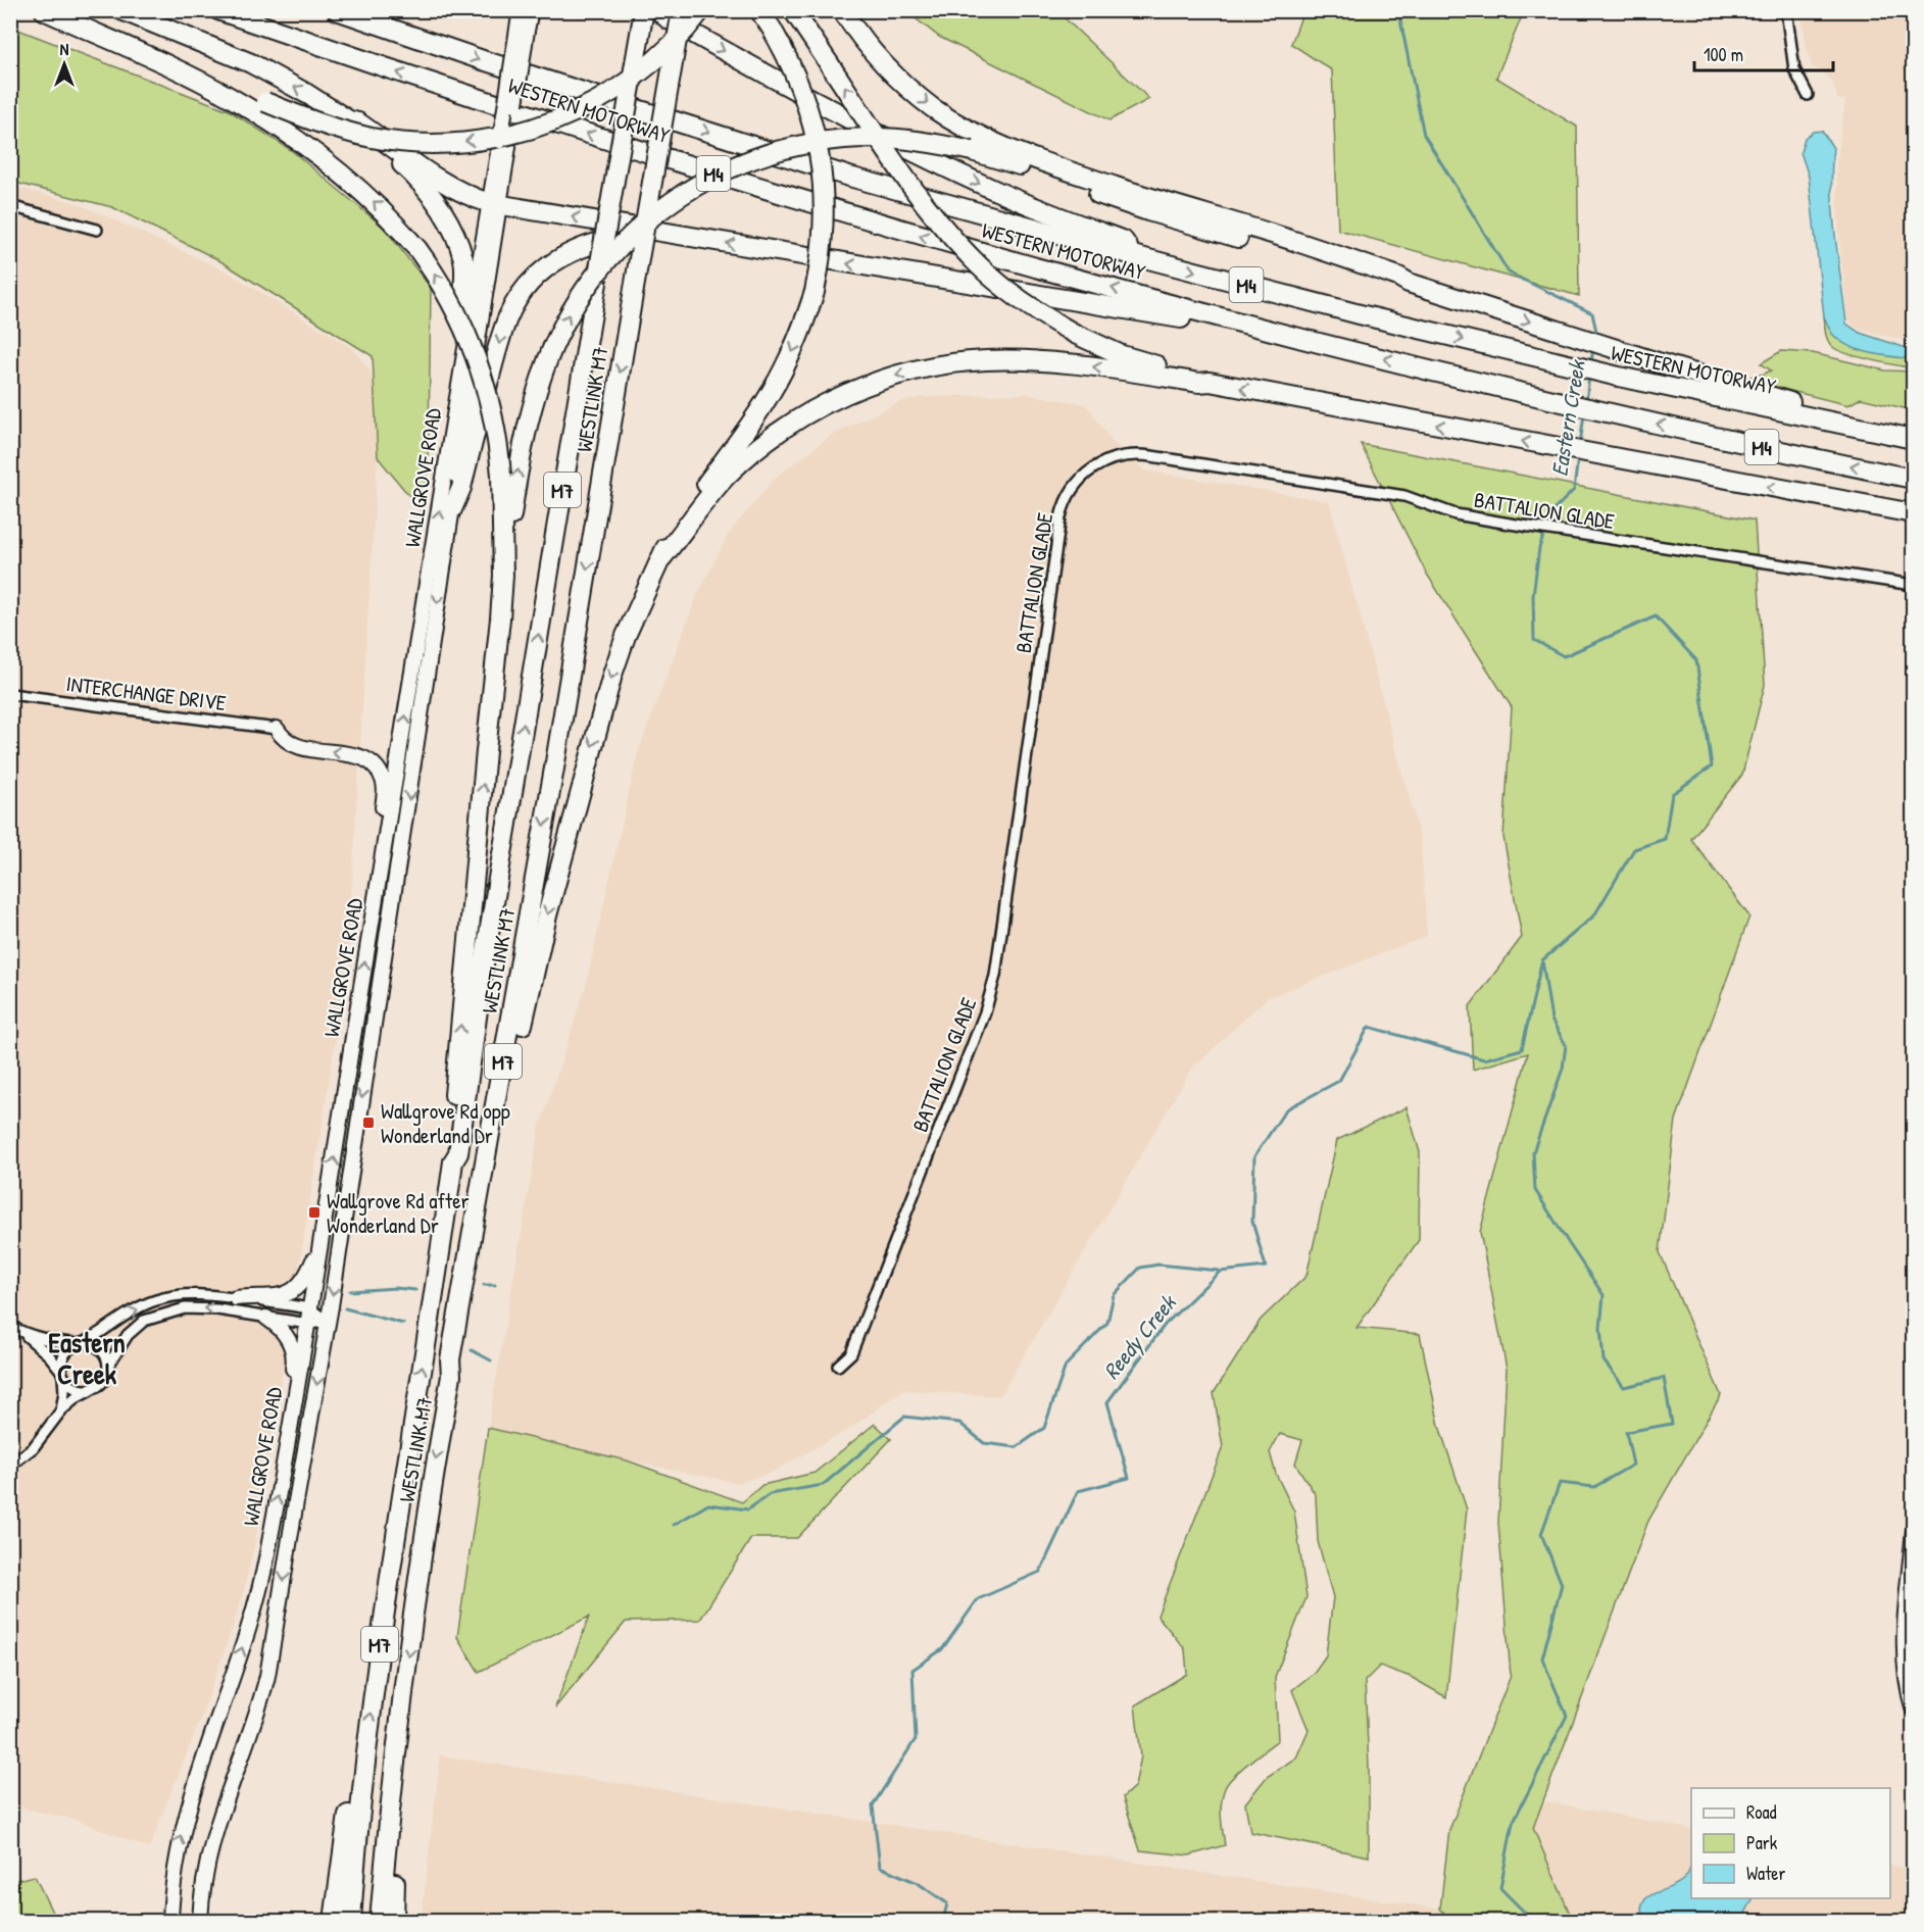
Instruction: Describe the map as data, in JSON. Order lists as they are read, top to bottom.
{
  "streets": {
    "highway": [
      "WESTERN MOTORWAY",
      "M4",
      "WESTLINK M7",
      "M7"
    ],
    "main road": ["WALLGROVE ROAD"],
    "street": ["BATTALION GLADE", "INTERCHANGE DRIVE"]
  },
  "crossings": [
    ["WESTLINK M7", "M7"]
  ],
  "districts": ["Eastern Creek"],
  "water": ["Eastern Creek", "Reedy Creek"],
  "places": {
    "transit": ["Wallgrove Rd opp Wonderland Dr", "Wallgrove Rd after Wonderland Dr"]
  },
  "legend": ["Road", "Park", "Water"],
  "scale_bar": "100 m",
  "north": "top"
}
